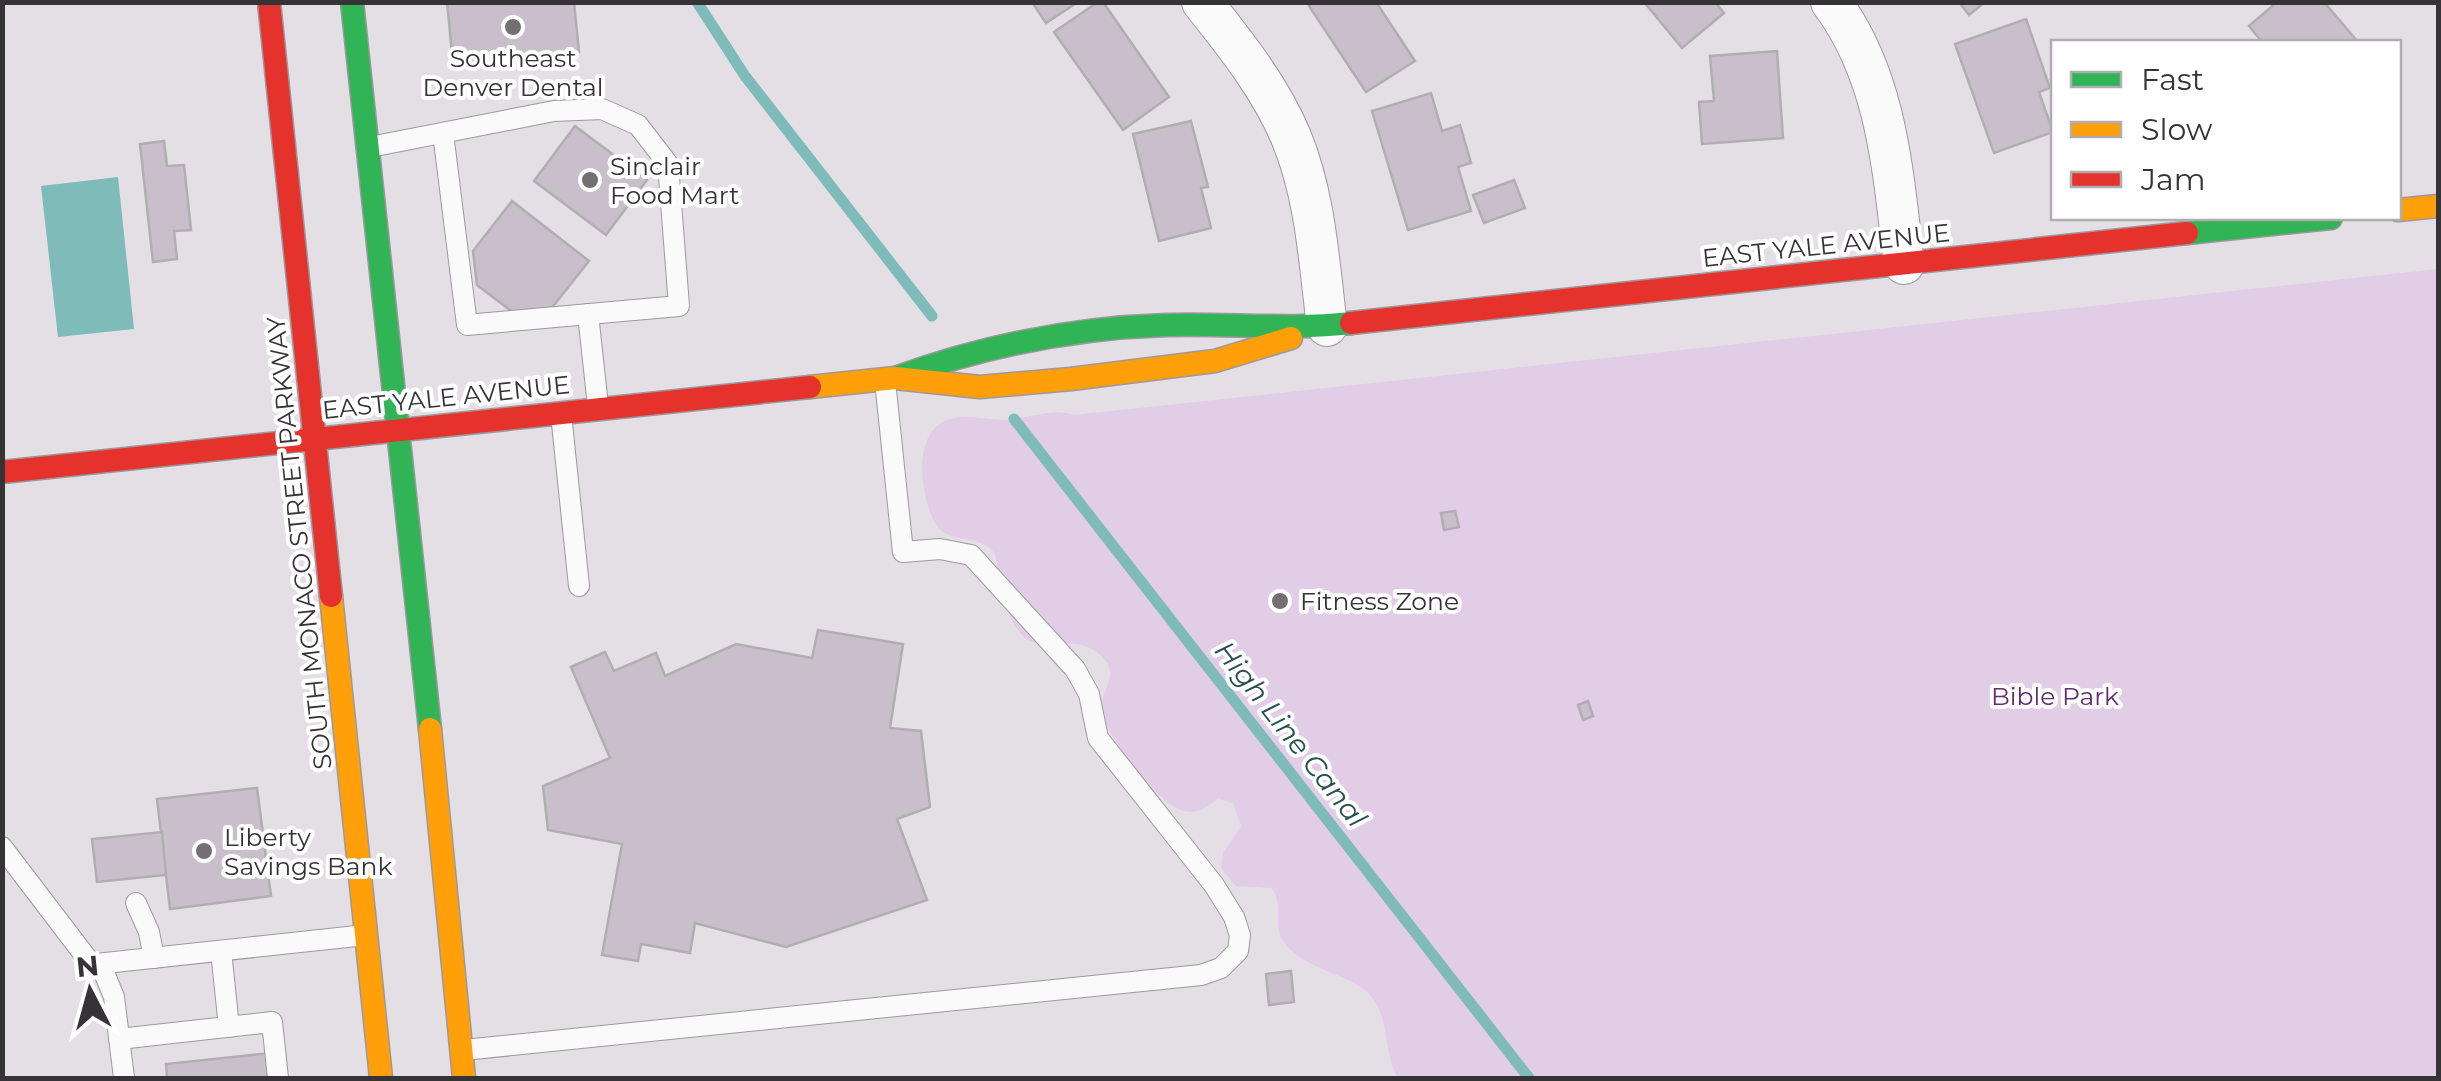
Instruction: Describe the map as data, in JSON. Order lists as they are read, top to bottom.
{
  "streets": {
    "main road": ["EAST YALE AVENUE", "SOUTH MONACO STREET PARKWAY"]
  },
  "crossings": [
    ["EAST YALE AVENUE", "SOUTH MONACO STREET PARKWAY"]
  ],
  "water": ["High Line Canal"],
  "parks": ["Bible Park"],
  "places": [
    "Southeast Denver Dental",
    "Sinclair Food Mart",
    "Fitness Zone",
    "Liberty Savings Bank"
  ],
  "legend": ["Fast", "Slow", "Jam"],
  "north": "top"
}
